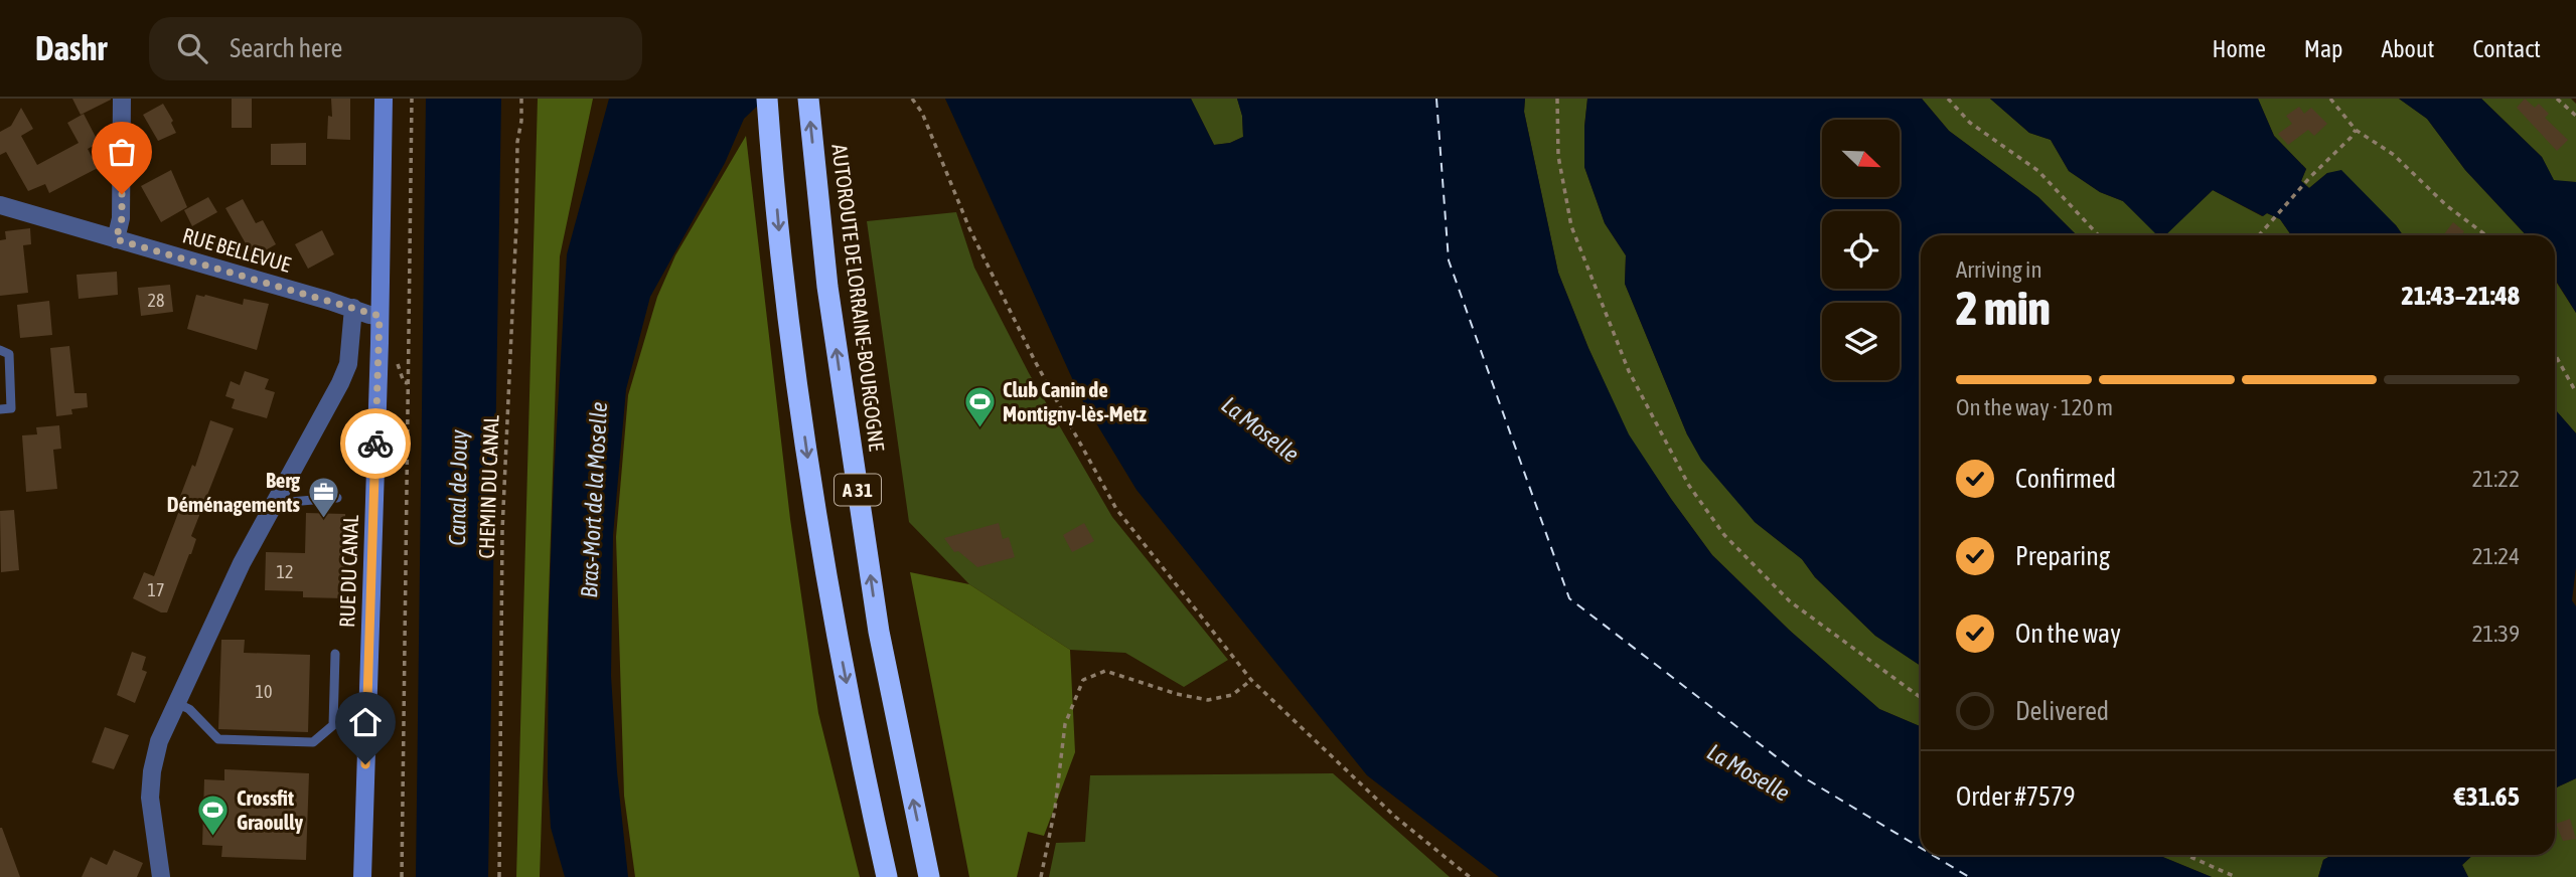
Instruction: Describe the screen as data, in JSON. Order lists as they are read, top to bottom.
{
  "streets": {
    "highway": ["AUTOROUTE DE LORRAINE-BOURGOGNE", "A 31"],
    "street": ["RUE BELLEVUE", "RUE DU CANAL"],
    "path": ["CHEMIN DU CANAL"]
  },
  "crossings": [
    ["RUE BELLEVUE", "RUE DU CANAL"]
  ],
  "water": ["La Moselle", "Canal de Jouy", "Bras-Mort de la Moselle"],
  "places": {
    "sports": ["Club Canin de Montigny-lès-Metz", "Crossfit Graoully"],
    "office": ["Berg Déménagements"]
  },
  "house_numbers": [
    "28",
    "12",
    "17",
    "10"
  ],
  "north": "bottom right",
  "page": {
    "header": "Dashr",
    "search": "Search here",
    "nav": [
      "Home",
      "Map",
      "About",
      "Contact"
    ],
    "heading": ["2 min", "Arriving in", "21:43–21:48"],
    "panel": ["Order #7579", "€31.65"],
    "bar": "On the way · 120 m",
    "list": [
      ["Confirmed", "21:22"],
      ["Preparing", "21:24"],
      ["On the way", "21:39"],
      "Delivered"
    ]
  }
}
